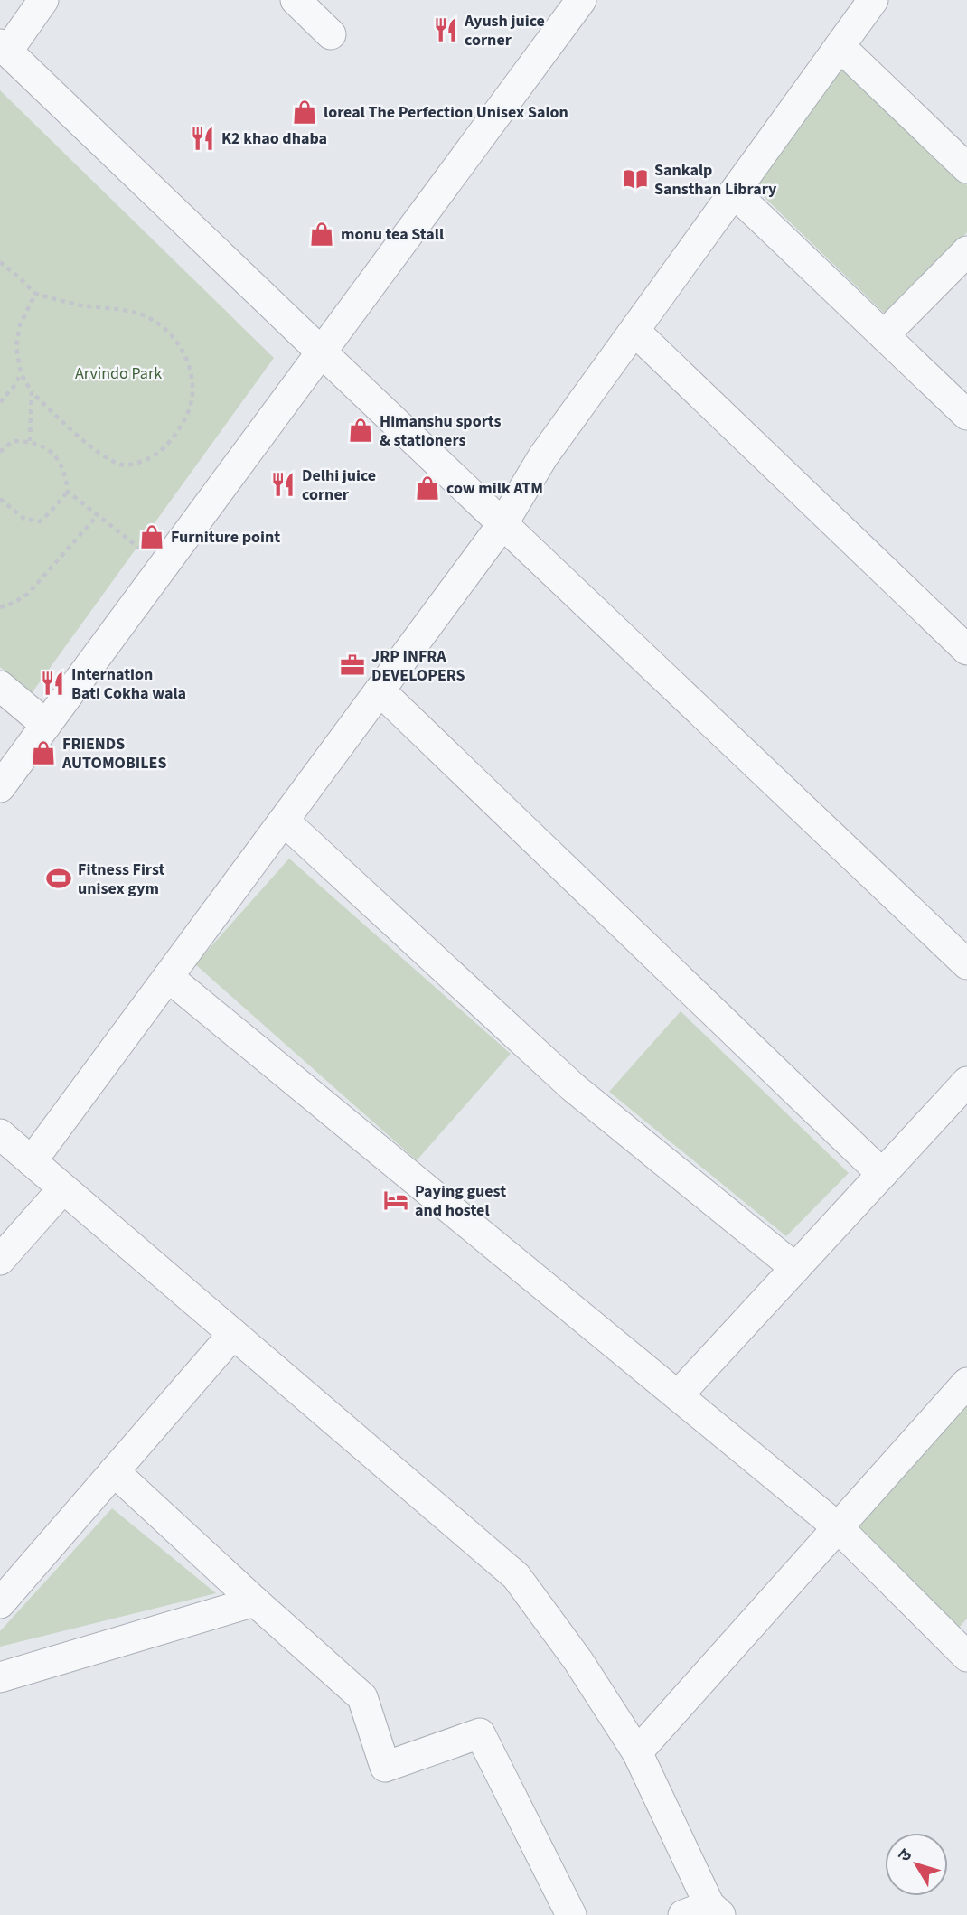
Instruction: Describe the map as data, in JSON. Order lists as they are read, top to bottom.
{
  "parks": ["Arvindo Park"],
  "places": {
    "restaurant": [
      "Ayush juice corner",
      "K2 khao dhaba",
      "Delhi juice corner",
      "Internation Bati Cokha wala"
    ],
    "shop": [
      "loreal The Perfection Unisex Salon",
      "monu tea Stall",
      "Himanshu sports & stationers",
      "cow milk ATM",
      "Furniture point",
      "FRIENDS AUTOMOBILES"
    ],
    "library": ["Sankalp Sansthan Library"],
    "office": ["JRP INFRA DEVELOPERS"],
    "sports": ["Fitness First unisex gym"],
    "hotel": ["Paying guest and hostel"]
  },
  "north": "top left"
}
